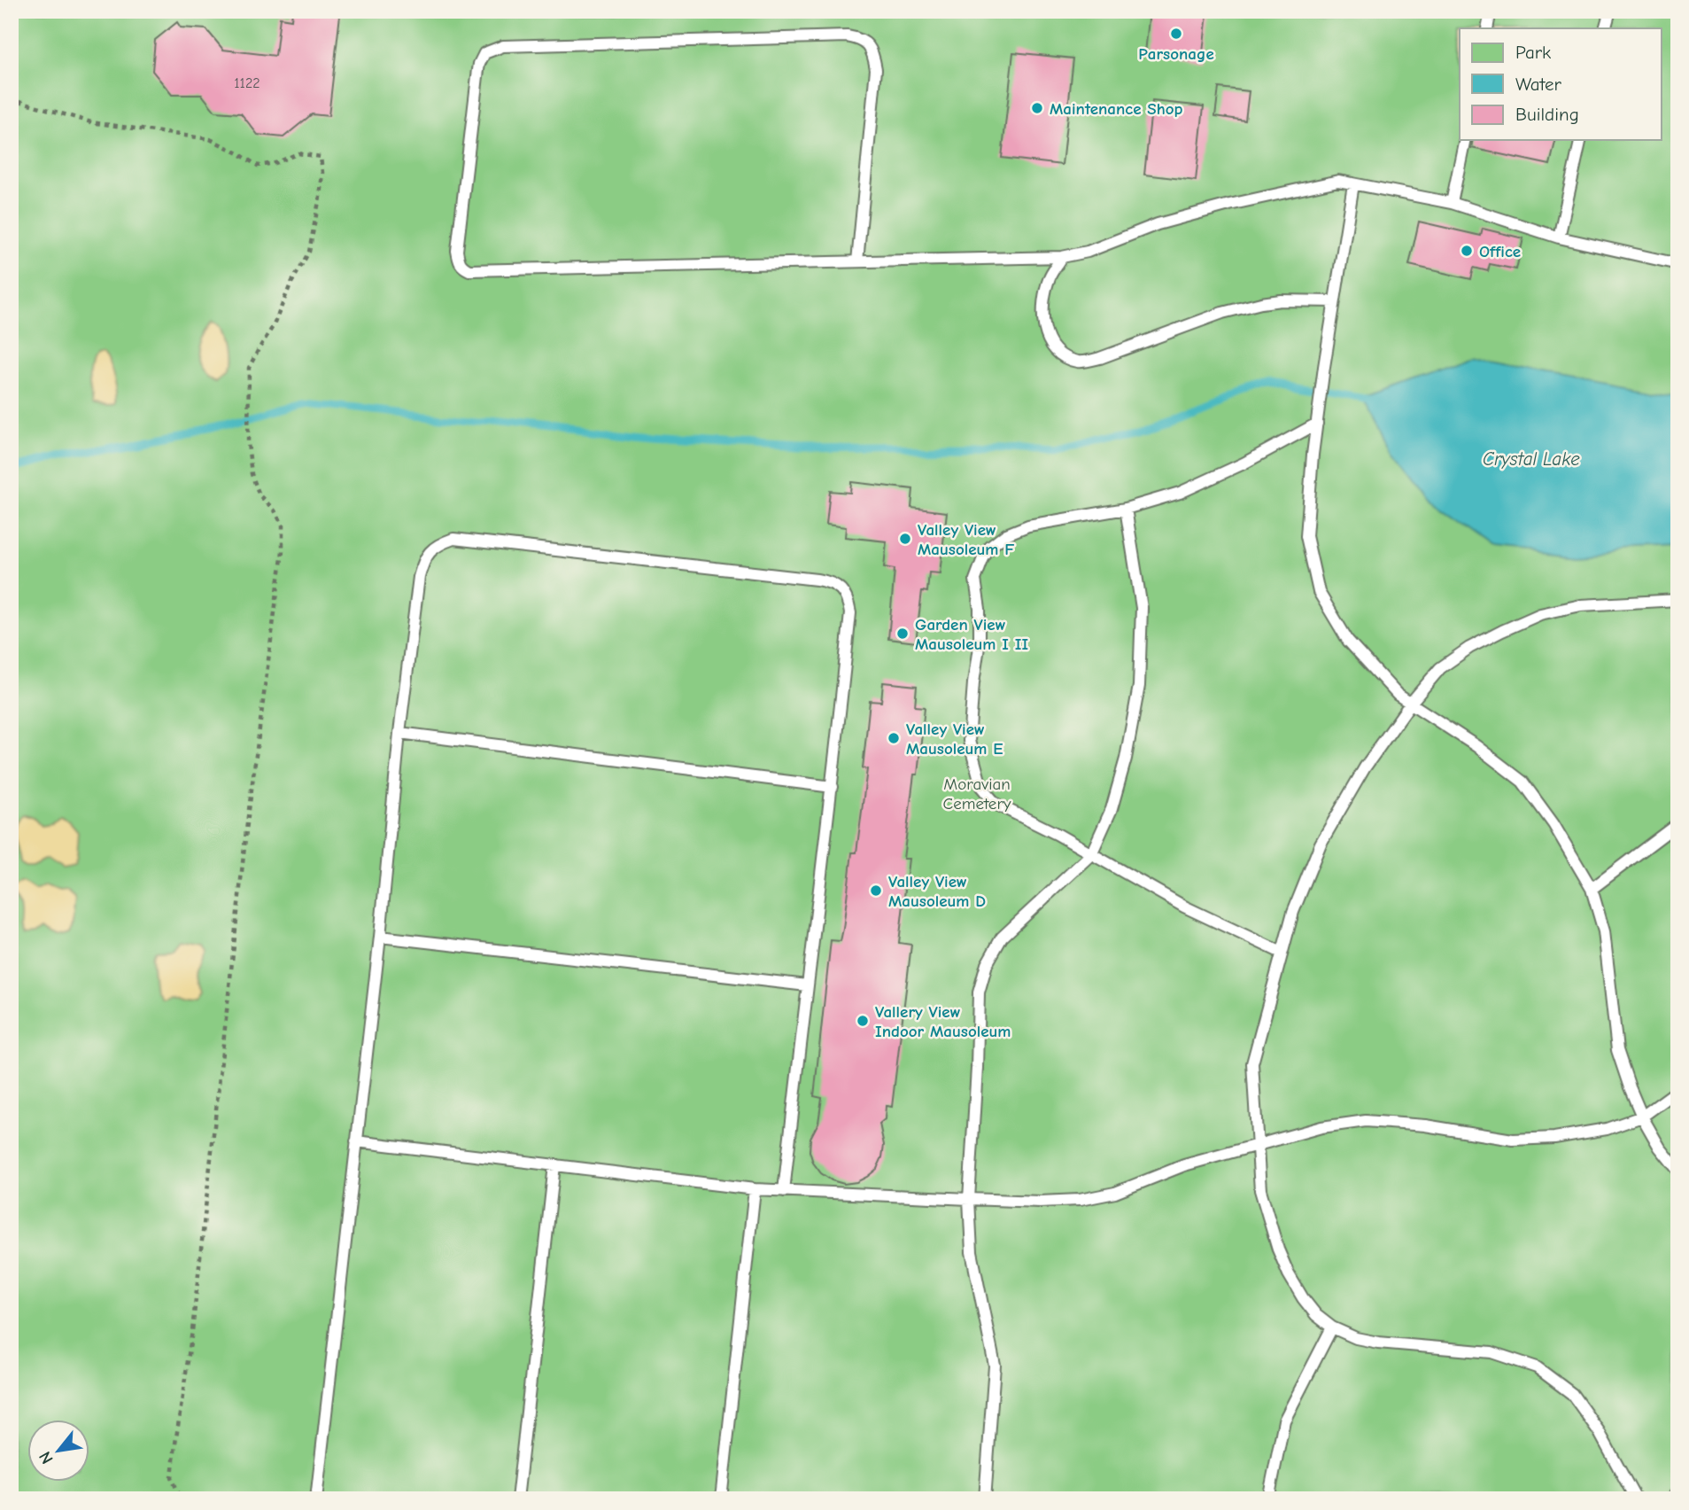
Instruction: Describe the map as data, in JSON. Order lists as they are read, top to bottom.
{
  "water": ["Crystal Lake"],
  "parks": ["Moravian Cemetery"],
  "places": [
    "Parsonage",
    "Maintenance Shop",
    "Office",
    "Valley View Mausoleum F",
    "Garden View Mausoleum I II",
    "Valley View Mausoleum E",
    "Valley View Mausoleum D",
    "Vallery View Indoor Mausoleum"
  ],
  "house_numbers": ["1122"],
  "legend": ["Park", "Water", "Building"],
  "north": "bottom left"
}
